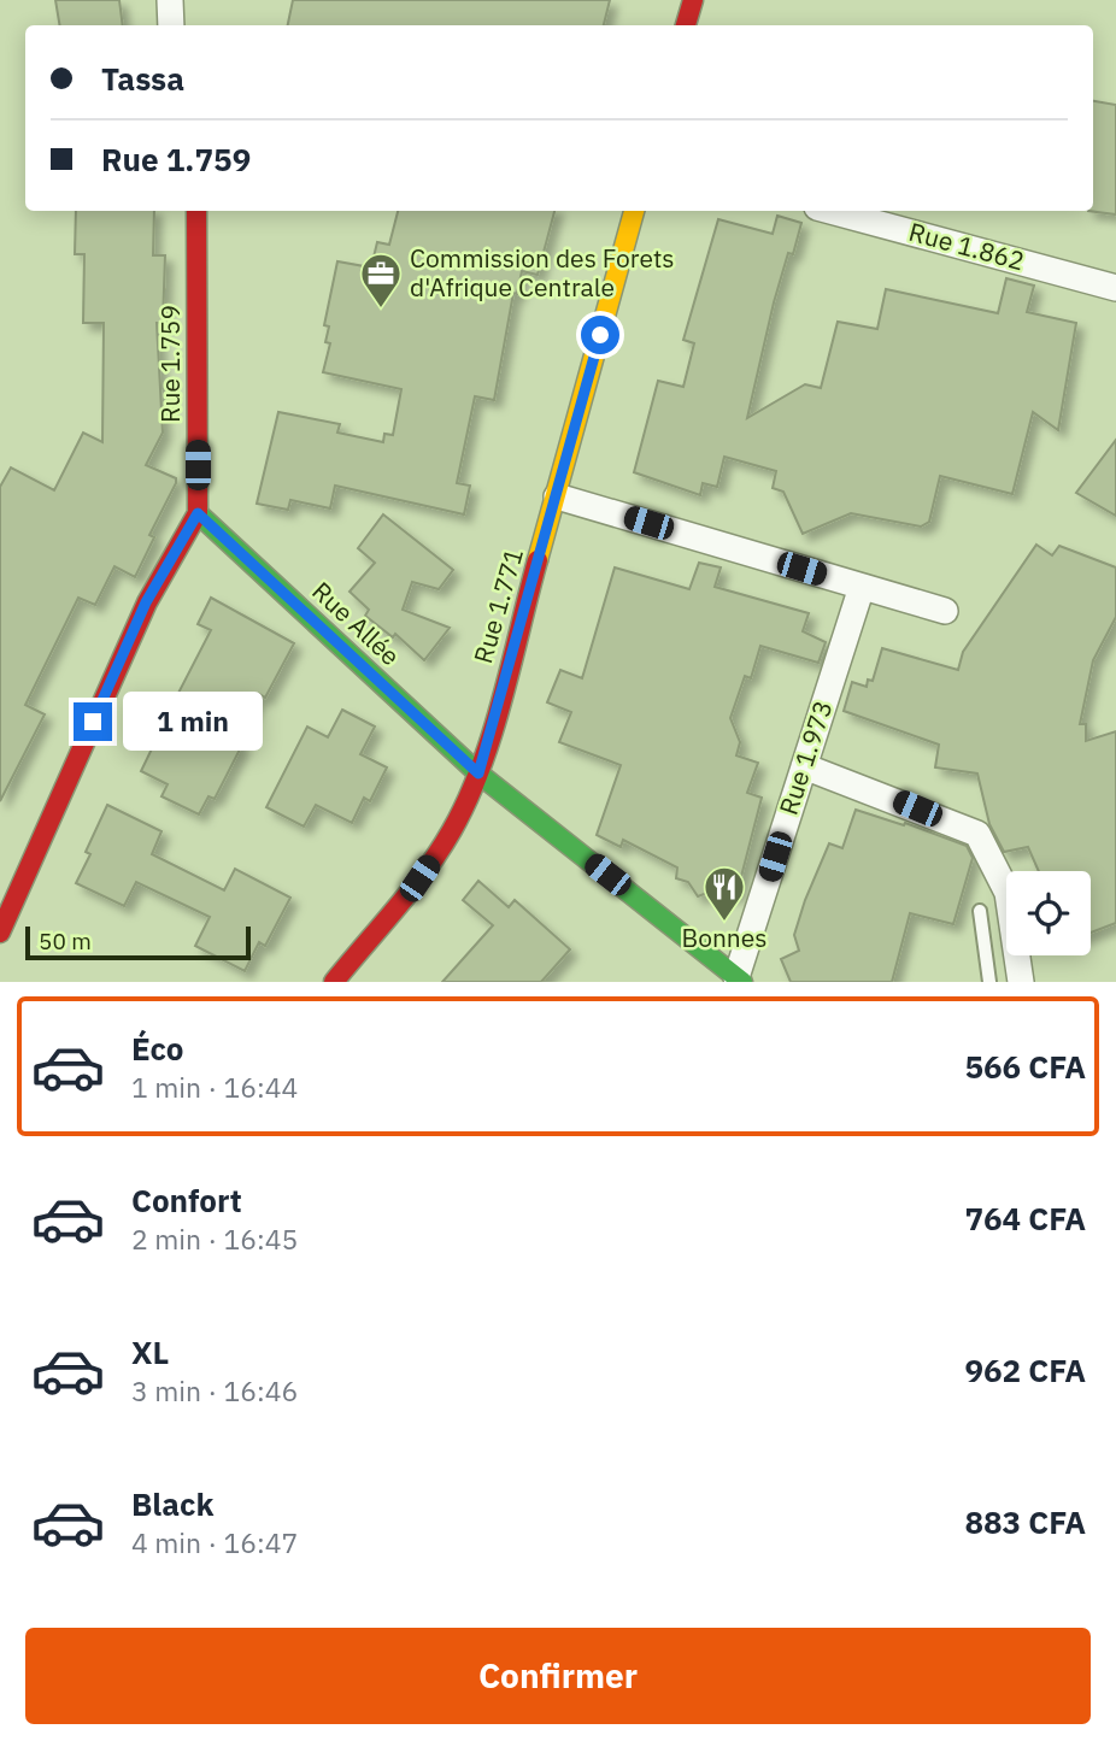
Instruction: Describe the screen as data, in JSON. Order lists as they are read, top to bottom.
{
  "streets": {
    "street": [
      "Rue 1.862",
      "Rue 1.759",
      "Rue 1.771",
      "Rue Allée",
      "Rue 1.973"
    ]
  },
  "crossings": [
    ["Rue 1.759", "Rue Allée"],
    ["Rue 1.771", "Rue Allée"],
    ["Rue Allée", "Rue 1.973"]
  ],
  "places": {
    "office": ["Commission des Forets d'Afrique Centrale"],
    "restaurant": ["Bonnes"]
  },
  "scale_bar": "50 m",
  "page": {
    "banner": ["Tassa", "Rue 1.759"],
    "bubble": "1 min",
    "scale": "50 m",
    "list": [
      {
        "name": "Éco",
        "note": "1 min · 16:44",
        "value": "566 CFA"
      },
      {
        "name": "Confort",
        "note": "2 min · 16:45",
        "value": "764 CFA"
      },
      {
        "name": "XL",
        "note": "3 min · 16:46",
        "value": "962 CFA"
      },
      {
        "name": "Black",
        "note": "4 min · 16:47",
        "value": "883 CFA"
      }
    ],
    "buttons": "Confirmer"
  }
}
